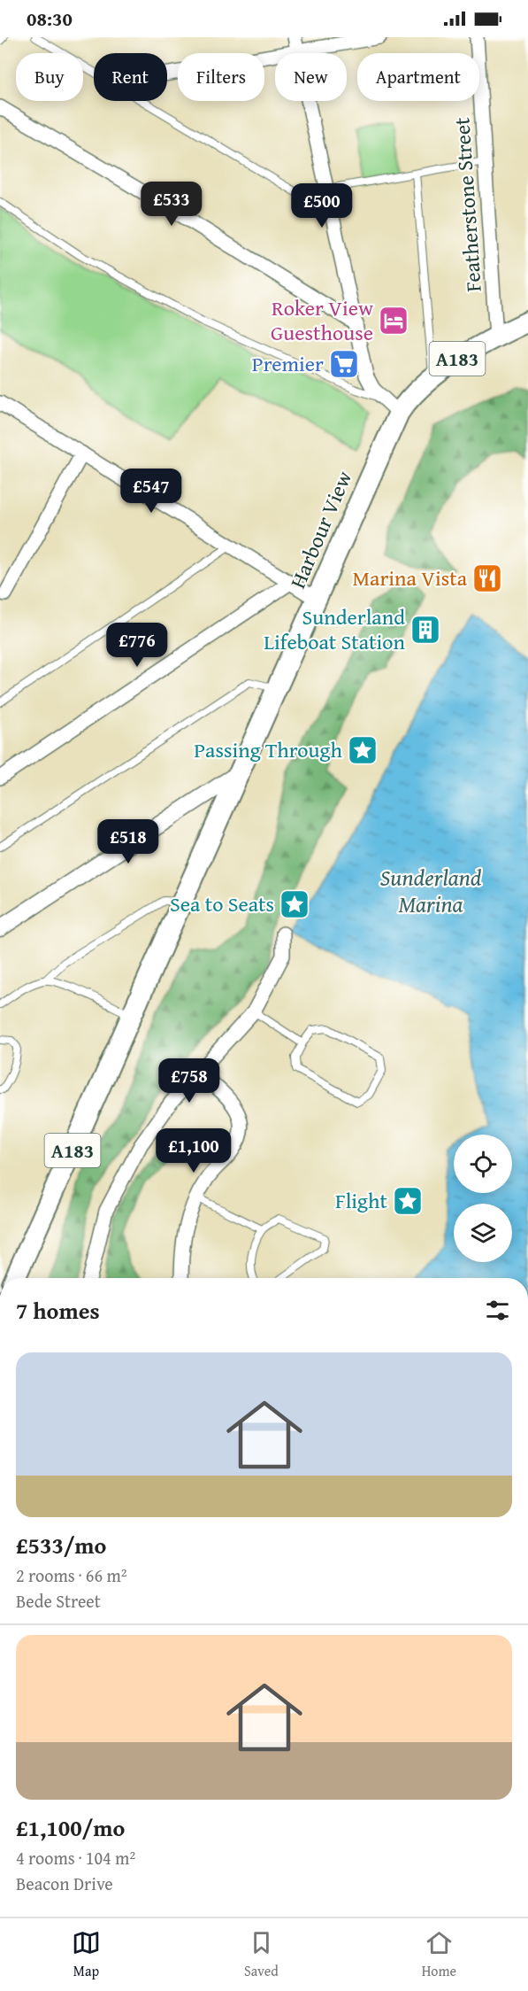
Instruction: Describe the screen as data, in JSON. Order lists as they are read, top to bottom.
{
  "streets": {
    "main road": ["A183", "Harbour View"],
    "street": ["Featherstone Street"]
  },
  "crossings": [
    ["Featherstone Street", "Harbour View"],
    ["A183", "Harbour View"]
  ],
  "water": ["Sunderland Marina"],
  "places": {
    "hotel": ["Roker View Guesthouse"],
    "supermarket": ["Premier"],
    "restaurant": ["Marina Vista"],
    "building": ["Sunderland Lifeboat Station"],
    "place": ["Passing Through", "Sea to Seats", "Flight"]
  },
  "page": {
    "status": "08:30",
    "chip": [
      "Buy",
      "Rent",
      "Filters",
      "New",
      "Apartment"
    ],
    "price": [
      "£533",
      "£500",
      "£547",
      "£776",
      "£518",
      "£758",
      "£1,100"
    ],
    "heading": "7 homes",
    "list": [
      {
        "name": "£533/mo",
        "note": "2 rooms · 66 m² · Bede Street"
      },
      {
        "name": "£1,100/mo",
        "note": "4 rooms · 104 m² · Beacon Drive"
      }
    ],
    "tabs": ["Map", "Saved", "Home"]
  }
}
